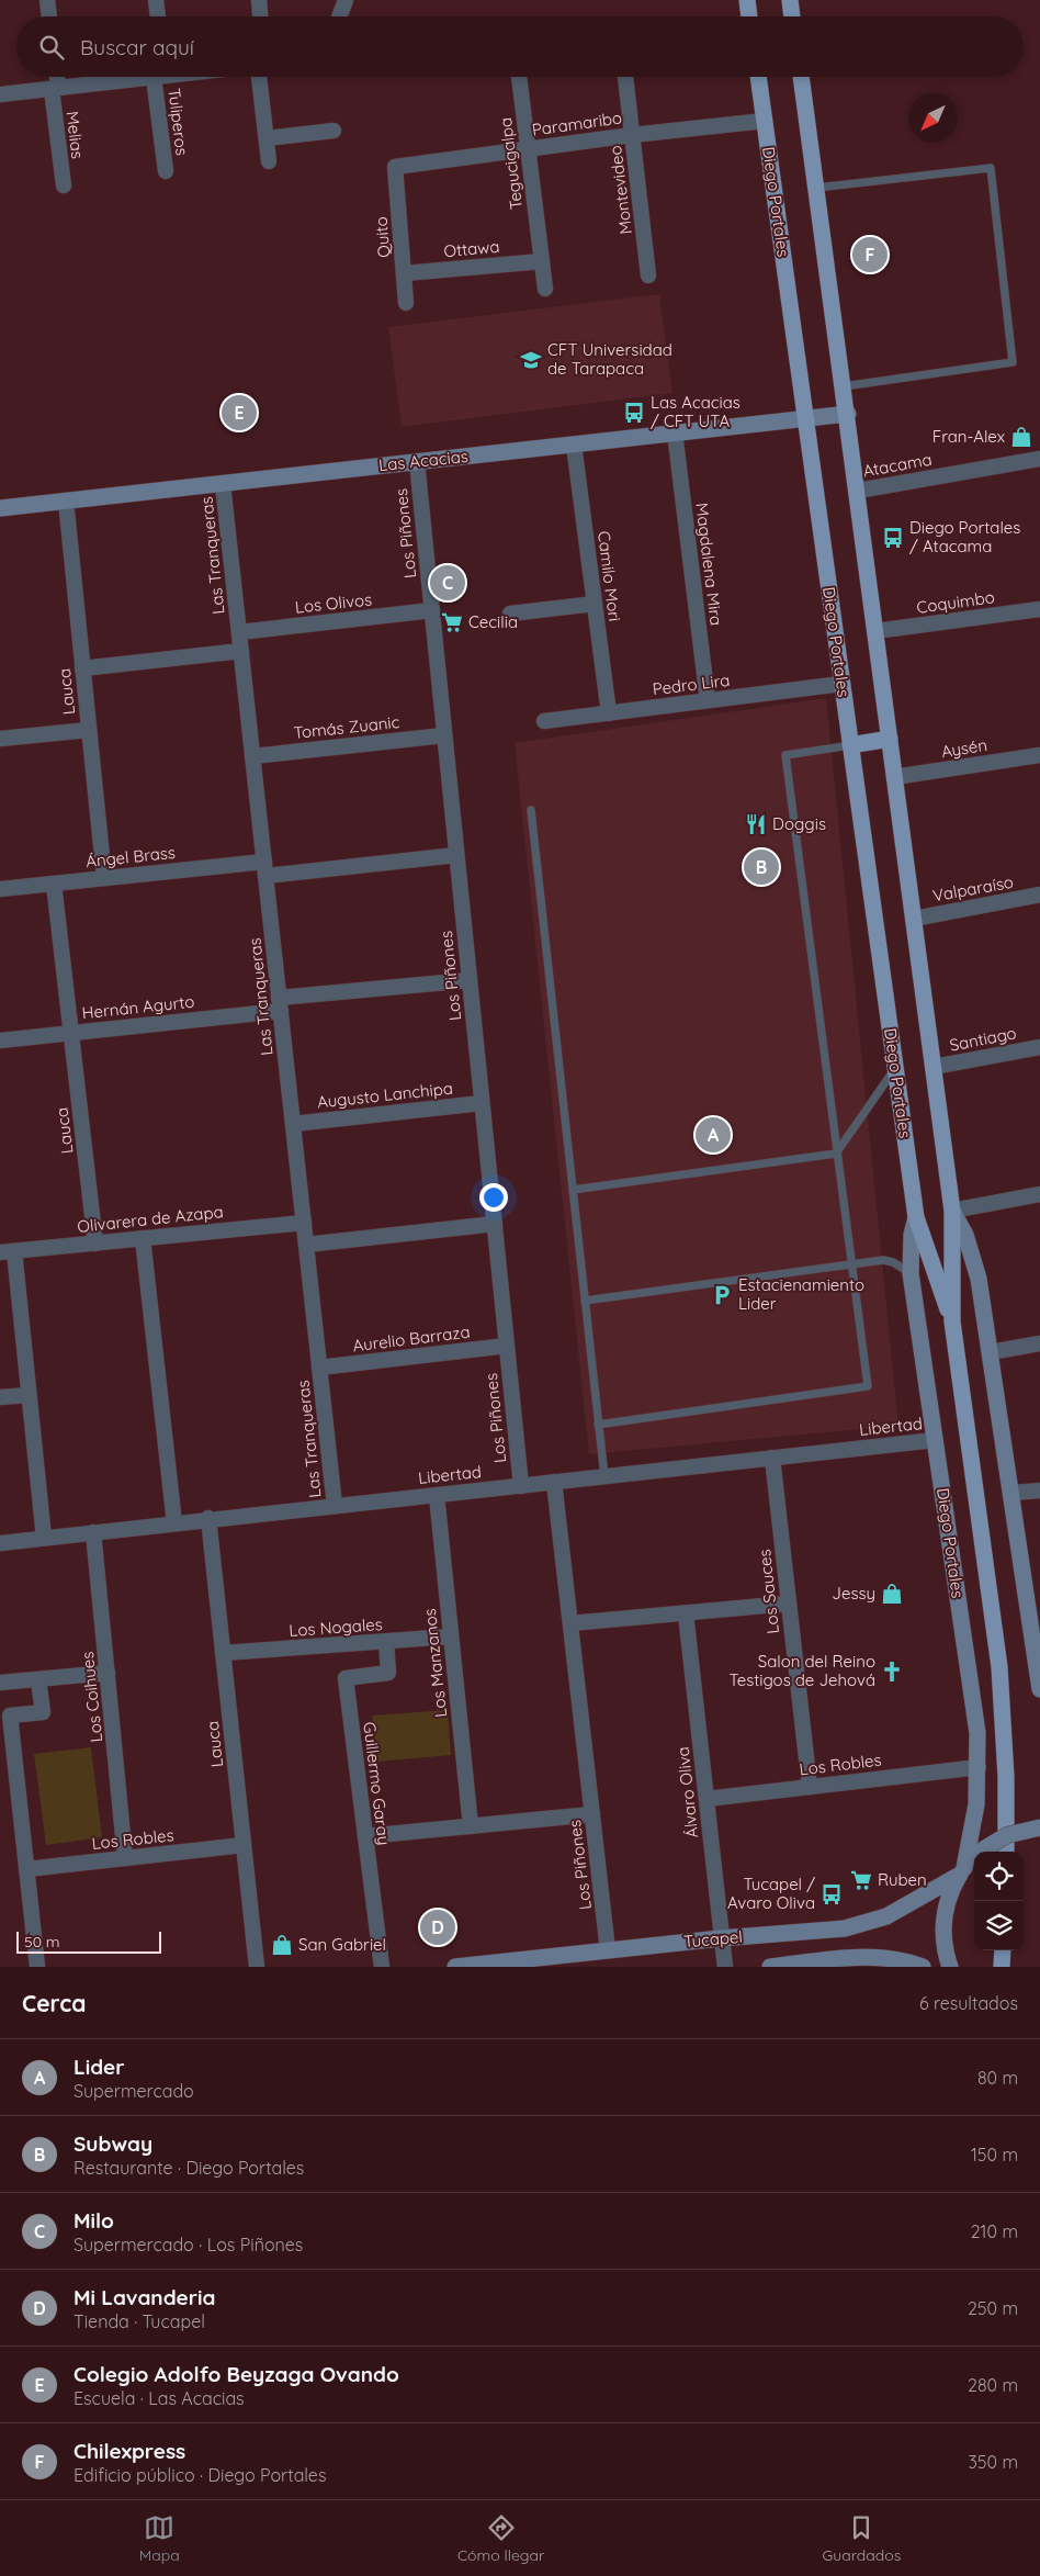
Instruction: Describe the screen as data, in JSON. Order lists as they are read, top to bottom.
{
  "streets": {
    "main road": ["Diego Portales"],
    "street": [
      "Tuliperos",
      "Paramaribo",
      "Melias",
      "Tegucigalpa",
      "Montevideo",
      "Quito",
      "Ottawa",
      "Las Acacias",
      "Atacama",
      "Los Piñones",
      "Las Tranqueras",
      "Magdalena Mira",
      "Camilo Mori",
      "Coquimbo",
      "Los Olivos",
      "Pedro Lira",
      "Lauca",
      "Tomás Zuanic",
      "Aysén",
      "Ángel Brass",
      "Valparaíso",
      "Hernán Agurto",
      "Santiago",
      "Augusto Lanchipa",
      "Olivarera de Azapa",
      "Aurelio Barraza",
      "Libertad",
      "Los Sauces",
      "Los Nogales",
      "Los Manzanos",
      "Los Coihues",
      "Los Robles",
      "Guillermo Garay",
      "Álvaro Oliva",
      "Tucapel"
    ]
  },
  "crossings": [
    ["Paramaribo", "Tegucigalpa"],
    ["Paramaribo", "Montevideo"],
    ["Paramaribo", "Diego Portales"],
    ["Paramaribo", "Quito"],
    ["Tegucigalpa", "Ottawa"],
    ["Diego Portales", "Las Acacias"],
    ["Diego Portales", "Atacama"],
    ["Diego Portales", "Coquimbo"],
    ["Diego Portales", "Pedro Lira"],
    ["Diego Portales", "Aysén"],
    ["Diego Portales", "Valparaíso"],
    ["Diego Portales", "Santiago"],
    ["Diego Portales", "Libertad"],
    ["Diego Portales", "Los Robles"],
    ["Diego Portales", "Tucapel"],
    ["Quito", "Ottawa"],
    ["Las Acacias", "Los Piñones"],
    ["Las Acacias", "Las Tranqueras"],
    ["Las Acacias", "Magdalena Mira"],
    ["Las Acacias", "Camilo Mori"],
    ["Las Acacias", "Lauca"],
    ["Los Piñones", "Los Olivos"],
    ["Los Piñones", "Tomás Zuanic"],
    ["Los Piñones", "Ángel Brass"],
    ["Los Piñones", "Hernán Agurto"],
    ["Los Piñones", "Augusto Lanchipa"],
    ["Los Piñones", "Aurelio Barraza"],
    ["Los Piñones", "Libertad"],
    ["Los Piñones", "Tucapel"],
    ["Las Tranqueras", "Los Olivos"],
    ["Las Tranqueras", "Tomás Zuanic"],
    ["Las Tranqueras", "Ángel Brass"],
    ["Las Tranqueras", "Hernán Agurto"],
    ["Las Tranqueras", "Augusto Lanchipa"],
    ["Las Tranqueras", "Olivarera de Azapa"],
    ["Las Tranqueras", "Aurelio Barraza"],
    ["Las Tranqueras", "Libertad"],
    ["Magdalena Mira", "Pedro Lira"],
    ["Camilo Mori", "Pedro Lira"],
    ["Lauca", "Ángel Brass"],
    ["Lauca", "Hernán Agurto"],
    ["Lauca", "Olivarera de Azapa"],
    ["Lauca", "Libertad"],
    ["Lauca", "Los Nogales"],
    ["Lauca", "Los Robles"],
    ["Libertad", "Los Sauces"],
    ["Libertad", "Los Manzanos"],
    ["Libertad", "Los Coihues"],
    ["Los Sauces", "Los Robles"],
    ["Los Nogales", "Los Manzanos"],
    ["Los Nogales", "Guillermo Garay"],
    ["Los Coihues", "Los Robles"],
    ["Los Robles", "Álvaro Oliva"],
    ["Álvaro Oliva", "Tucapel"]
  ],
  "places": {
    "school or university": ["CFT Universidad de Tarapaca"],
    "bus stop": ["Las Acacias / CFT UTA", "Diego Portales / Atacama", "Tucapel / Avaro Oliva"],
    "shop": ["Fran-Alex", "Jessy", "San Gabriel"],
    "supermarket": ["Cecilia", "Ruben"],
    "restaurant": ["Doggis"],
    "parking": ["Estacienamiento Lider"],
    "church": ["Salon del Reino Testigos de Jehová"]
  },
  "scale_bar": "50 m",
  "north": "bottom left",
  "page": {
    "search": "Buscar aquí",
    "pins": [
      "F",
      "E",
      "C",
      "B",
      "A",
      "D"
    ],
    "scale": "50 m",
    "heading": ["Cerca", "6 resultados"],
    "list": [
      {
        "mark": "A",
        "name": "Lider",
        "note": "Supermercado",
        "value": "80 m"
      },
      {
        "mark": "B",
        "name": "Subway",
        "note": "Restaurante · Diego Portales",
        "value": "150 m"
      },
      {
        "mark": "C",
        "name": "Milo",
        "note": "Supermercado · Los Piñones",
        "value": "210 m"
      },
      {
        "mark": "D",
        "name": "Mi Lavanderia",
        "note": "Tienda · Tucapel",
        "value": "250 m"
      },
      {
        "mark": "E",
        "name": "Colegio Adolfo Beyzaga Ovando",
        "note": "Escuela · Las Acacias",
        "value": "280 m"
      },
      {
        "mark": "F",
        "name": "Chilexpress",
        "note": "Edificio público · Diego Portales",
        "value": "350 m"
      }
    ],
    "nav": ["Mapa", "Cómo llegar", "Guardados"]
  }
}
